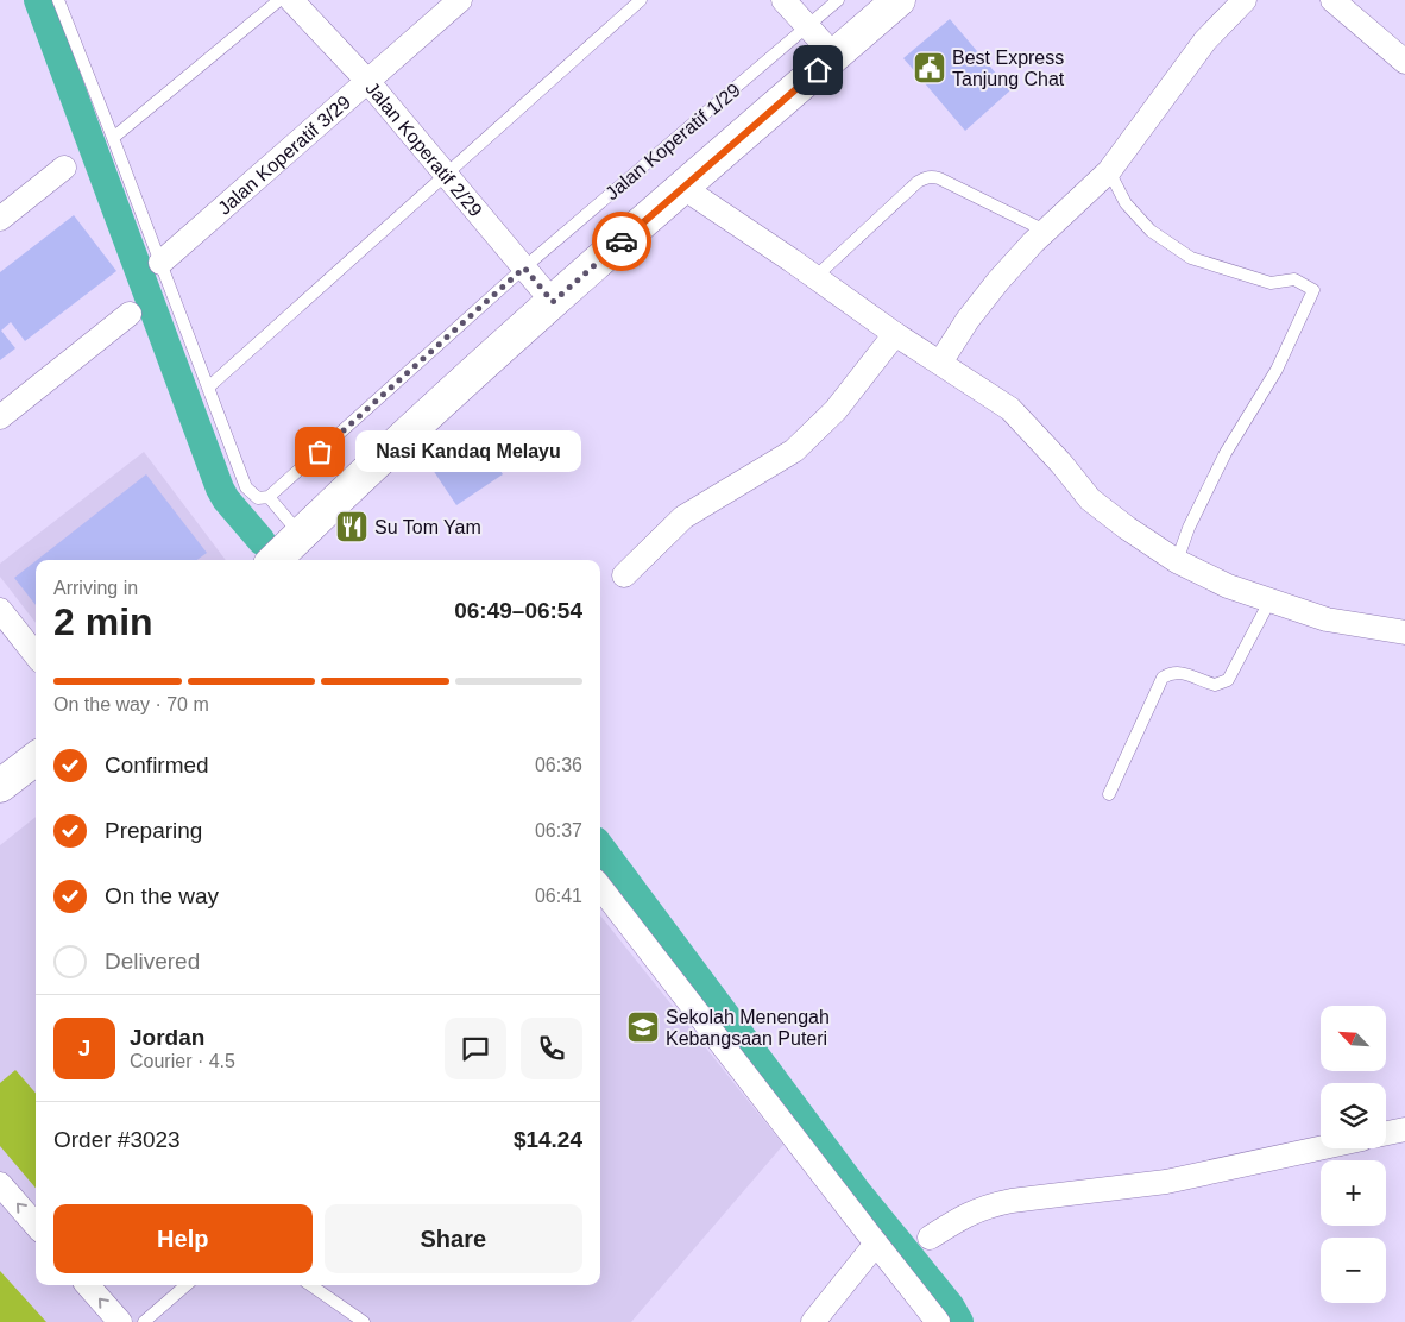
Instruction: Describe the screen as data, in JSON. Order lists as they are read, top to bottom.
{
  "streets": {
    "street": ["Jalan Koperatif 2/29", "Jalan Koperatif 3/29"],
    "lane": ["Jalan Koperatif 1/29"]
  },
  "crossings": [
    ["Jalan Koperatif 1/29", "Jalan Koperatif 2/29"],
    ["Jalan Koperatif 2/29", "Jalan Koperatif 3/29"]
  ],
  "places": {
    "public building": ["Best Express Tanjung Chat"],
    "other": ["Nasi Kandaq Melayu"],
    "restaurant": ["Su Tom Yam"],
    "school or university": ["Sekolah Menengah Kebangsaan Puteri"]
  },
  "north": "top left",
  "page": {
    "bubble": "Nasi Kandaq Melayu",
    "heading": ["2 min", "Arriving in", "06:49–06:54"],
    "panel": [
      "Jordan",
      "Courier · 4.5",
      "Order #3023",
      "$14.24"
    ],
    "bar": "On the way · 70 m",
    "list": [
      ["Confirmed", "06:36"],
      ["Preparing", "06:37"],
      ["On the way", "06:41"],
      "Delivered"
    ],
    "map_buttons": ["+", "−"],
    "round": "J",
    "buttons": ["Help", "Share"]
  }
}
